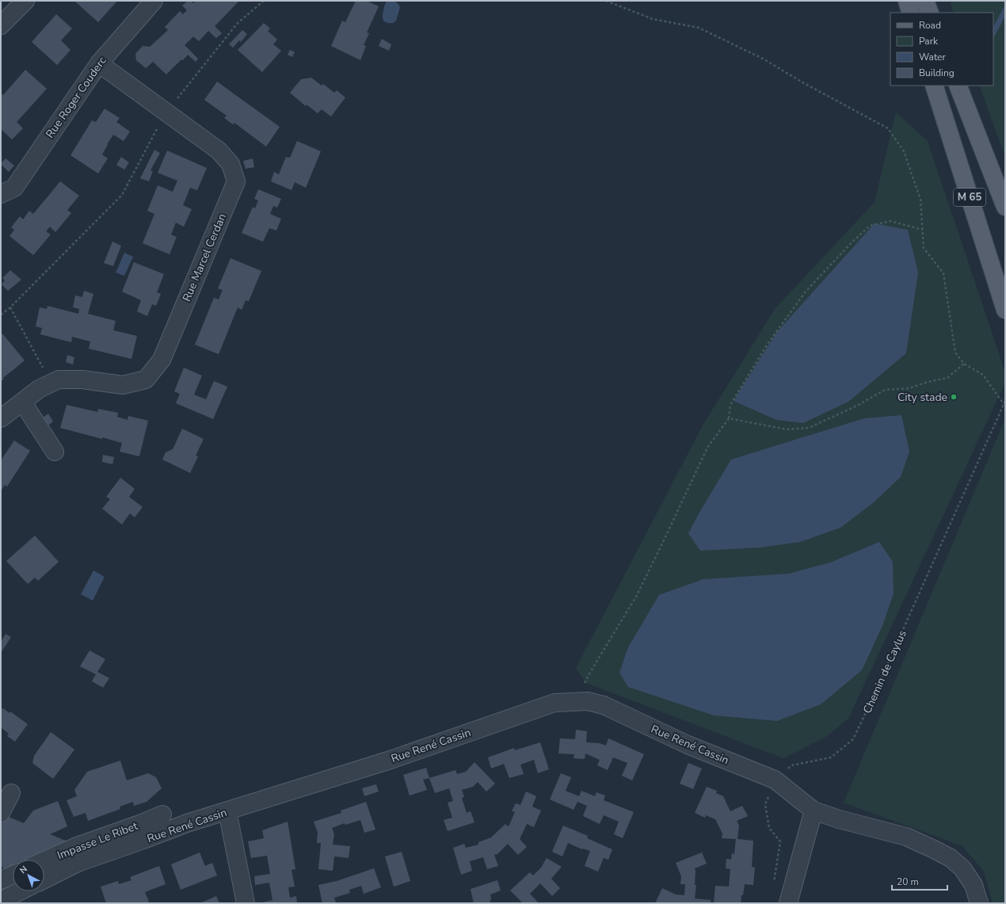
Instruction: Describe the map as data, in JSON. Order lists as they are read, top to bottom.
{
  "streets": {
    "main road": ["M 65"],
    "street": [
      "Rue Roger Couderc",
      "Rue Marcel Cerdan",
      "Rue René Cassin",
      "Impasse Le Ribet"
    ],
    "path": ["Chemin de Caylus"]
  },
  "crossings": [
    ["Rue Roger Couderc", "Rue Marcel Cerdan"],
    ["Chemin de Caylus", "Rue René Cassin"]
  ],
  "places": ["City stade"],
  "legend": [
    "Road",
    "Park",
    "Water",
    "Building"
  ],
  "scale_bar": "20 m",
  "north": "top left"
}
